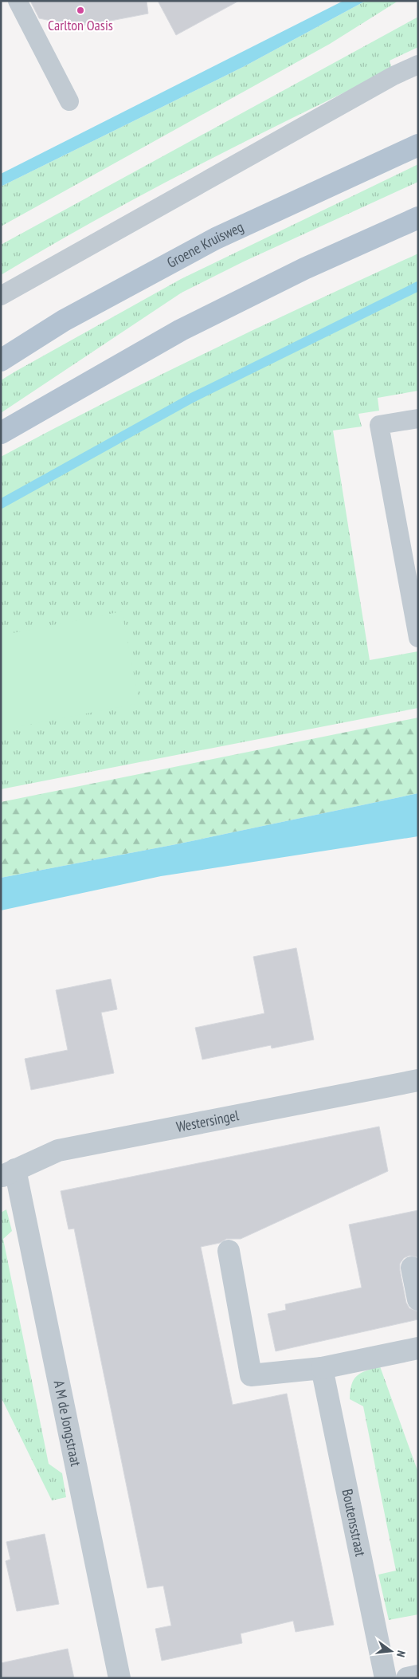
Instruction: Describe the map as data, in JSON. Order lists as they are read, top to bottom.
{
  "streets": {
    "main road": ["Groene Kruisweg"],
    "street": ["Westersingel", "A M de Jongstraat", "Boutensstraat"]
  },
  "crossings": [
    ["Westersingel", "A M de Jongstraat"]
  ],
  "places": ["Carlton Oasis"],
  "north": "right"
}
